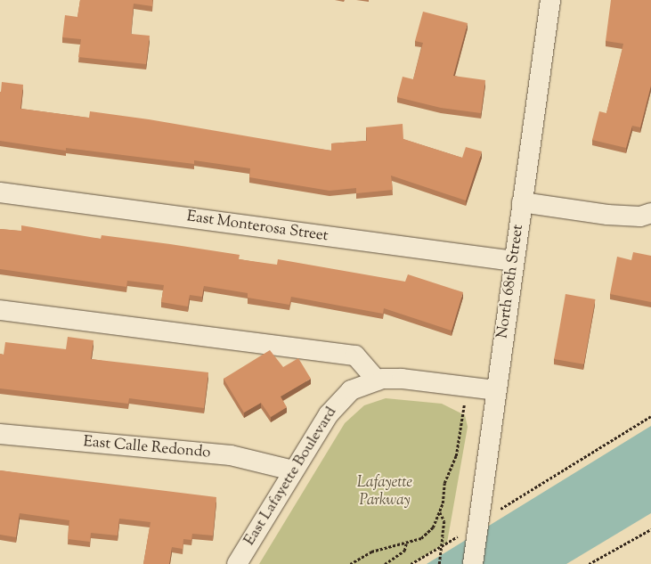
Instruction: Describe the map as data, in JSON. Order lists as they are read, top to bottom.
{
  "streets": {
    "street": [
      "East Monterosa Street",
      "North 68th Street",
      "East Calle Redondo",
      "East Lafayette Boulevard"
    ]
  },
  "crossings": [
    ["East Monterosa Street", "North 68th Street"],
    ["North 68th Street", "East Lafayette Boulevard"],
    ["East Calle Redondo", "East Lafayette Boulevard"]
  ],
  "parks": ["Lafayette Parkway"]
}
